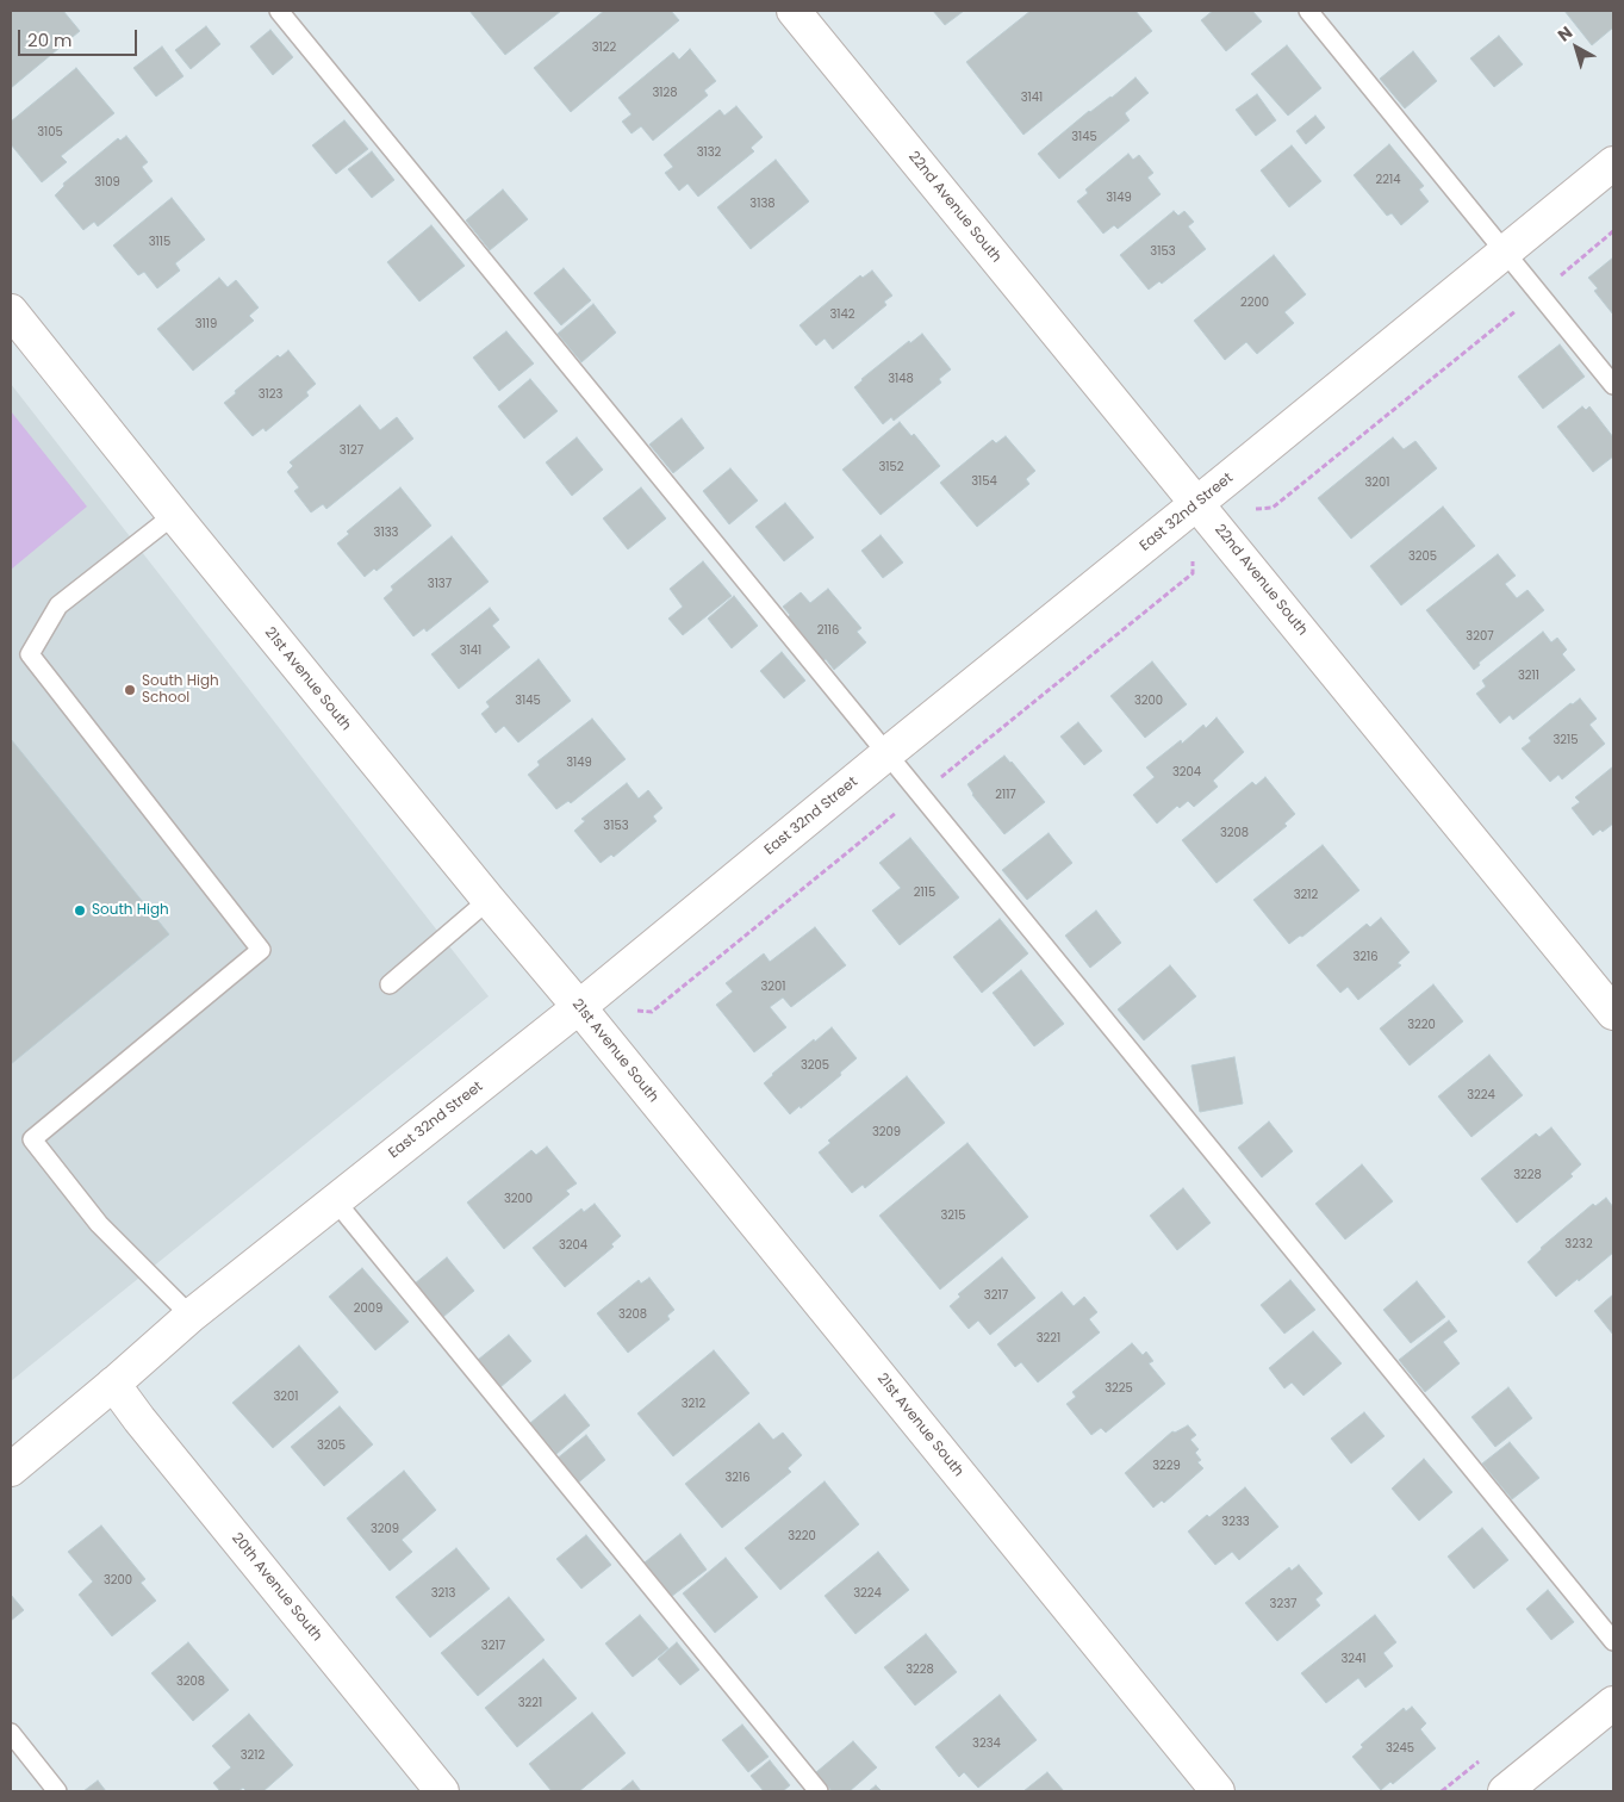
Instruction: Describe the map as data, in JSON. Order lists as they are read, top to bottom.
{
  "streets": {
    "street": [
      "22nd Avenue South",
      "East 32nd Street",
      "21st Avenue South",
      "20th Avenue South"
    ]
  },
  "crossings": [
    ["22nd Avenue South", "East 32nd Street"],
    ["East 32nd Street", "21st Avenue South"],
    ["East 32nd Street", "20th Avenue South"]
  ],
  "places": ["South High School", "South High"],
  "house_numbers": [
    "3122",
    "3128",
    "3141",
    "3105",
    "3145",
    "3132",
    "2214",
    "3109",
    "3149",
    "3138",
    "3115",
    "3153",
    "2200",
    "3142",
    "3119",
    "3148",
    "3123",
    "3127",
    "3152",
    "3154",
    "3201",
    "3133",
    "3205",
    "3137",
    "2116",
    "3207",
    "3141",
    "3211",
    "3145",
    "3200",
    "3215",
    "3149",
    "3204",
    "2117",
    "3153",
    "3208",
    "2115",
    "3212",
    "3216",
    "3201",
    "3220",
    "3205",
    "3224",
    "3209",
    "3228",
    "3200",
    "3215",
    "3232",
    "3204",
    "3217",
    "2009",
    "3208",
    "3221",
    "3225",
    "3201",
    "3212",
    "3205",
    "3229",
    "3216",
    "3233",
    "3209",
    "3220",
    "3200",
    "3213",
    "3224",
    "3237",
    "3217",
    "3241",
    "3228",
    "3208",
    "3221",
    "3234",
    "3245",
    "3212"
  ],
  "scale_bar": "20 m",
  "north": "top left"
}
